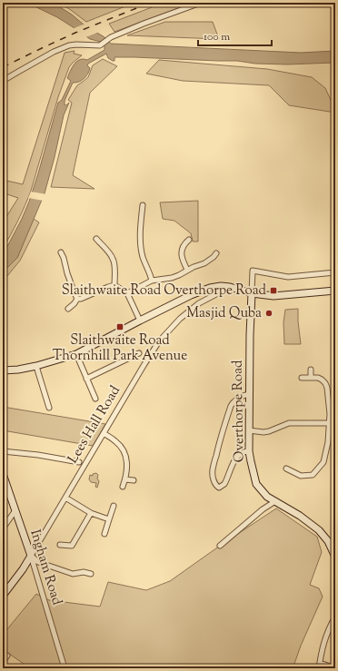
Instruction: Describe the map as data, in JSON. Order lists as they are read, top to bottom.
{
  "streets": {
    "street": ["Overthorpe Road", "Lees Hall Road", "Ingham Road"]
  },
  "crossings": [
    ["Lees Hall Road", "Ingham Road"]
  ],
  "places": {
    "transit": ["Slaithwaite Road Overthorpe Road", "Slaithwaite Road Thornhill Park Avenue"],
    "other": ["Masjid Quba"]
  },
  "scale_bar": "100 m"
}
